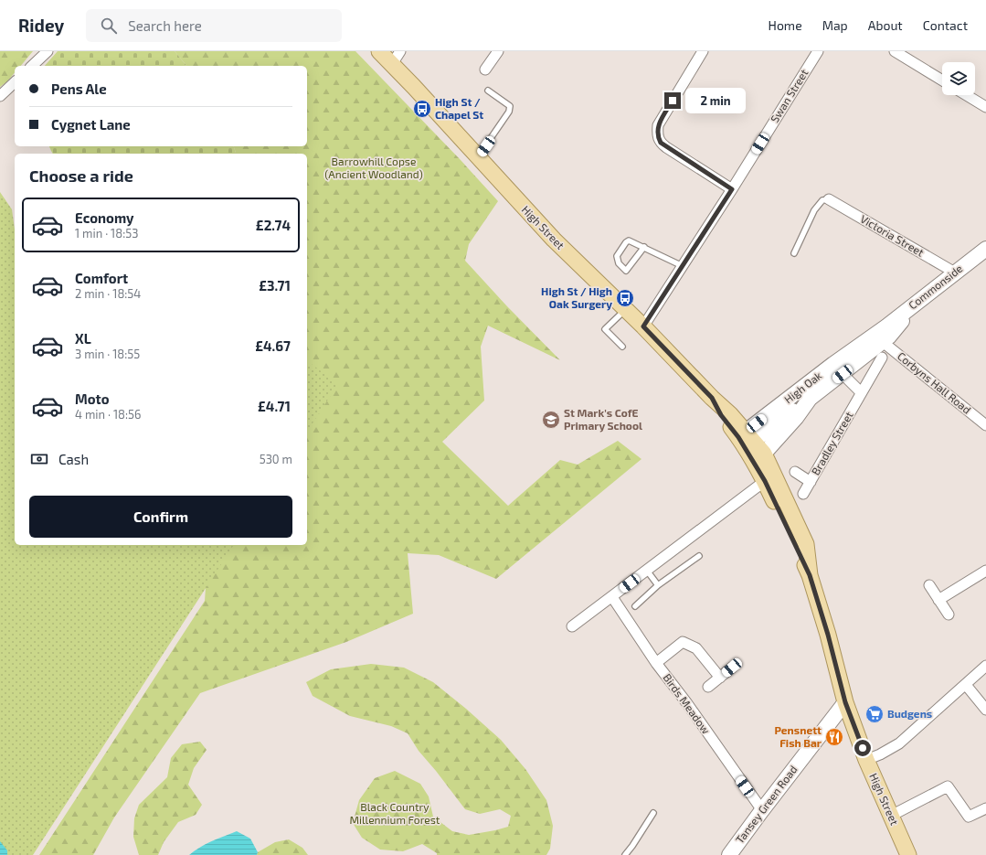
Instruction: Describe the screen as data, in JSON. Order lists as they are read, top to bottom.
{
  "streets": {
    "main road": [
      "High Street",
      "Commonside",
      "High Oak",
      "Tansey Green Road"
    ],
    "street": [
      "Swan Street",
      "Victoria Street",
      "Corbyns Hall Road",
      "Bradley Street",
      "Birds Meadow"
    ]
  },
  "crossings": [
    ["Swan Street", "High Street"],
    ["High Street", "High Oak"],
    ["High Street", "Tansey Green Road"],
    ["Victoria Street", "Commonside"],
    ["Commonside", "Corbyns Hall Road"],
    ["Commonside", "High Oak"],
    ["Corbyns Hall Road", "High Oak"],
    ["Birds Meadow", "Tansey Green Road"]
  ],
  "parks": ["Barrowhill Copse (Ancient Woodland)", "Black Country Millennium Forest"],
  "places": {
    "bus stop": ["High St / Chapel St", "High St / High Oak Surgery"],
    "school or university": ["St Mark's CofE Primary School"],
    "supermarket": ["Budgens"],
    "restaurant": ["Pensnett Fish Bar"]
  },
  "page": {
    "header": "Ridey",
    "search": "Search here",
    "nav": [
      "Home",
      "Map",
      "About",
      "Contact"
    ],
    "banner": ["Pens Ale", "Cygnet Lane"],
    "bubble": "2 min",
    "heading": "Choose a ride",
    "list": [
      {
        "name": "Economy",
        "note": "1 min · 18:53",
        "value": "£2.74"
      },
      {
        "name": "Comfort",
        "note": "2 min · 18:54",
        "value": "£3.71"
      },
      {
        "name": "XL",
        "note": "3 min · 18:55",
        "value": "£4.67"
      },
      {
        "name": "Moto",
        "note": "4 min · 18:56",
        "value": "£4.71"
      }
    ],
    "pay": ["Cash", "530 m"],
    "buttons": "Confirm"
  }
}
